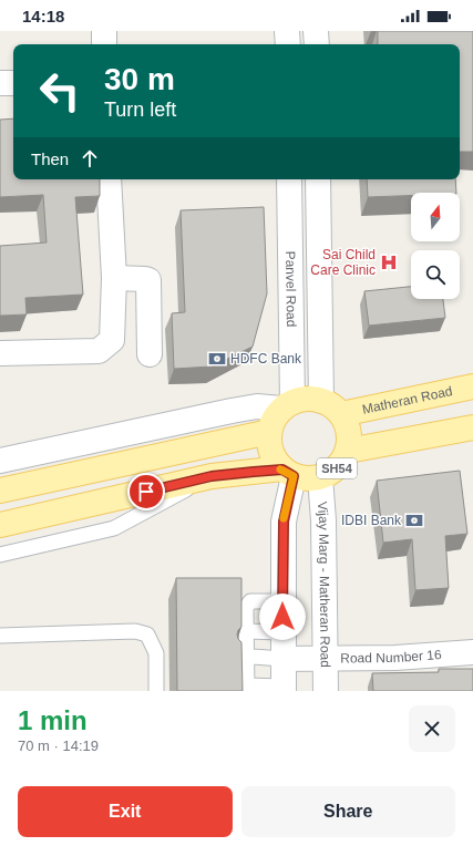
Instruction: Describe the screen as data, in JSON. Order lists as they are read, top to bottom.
{
  "streets": {
    "main road": ["Matheran Road", "SH54"],
    "street": ["Panvel Road", "Vijay Marg - Matheran Road", "Road Number 16"]
  },
  "crossings": [
    ["Panvel Road", "Matheran Road"],
    ["Panvel Road", "SH54"],
    ["Panvel Road", "Vijay Marg - Matheran Road"],
    ["Matheran Road", "SH54"],
    ["Matheran Road", "Vijay Marg - Matheran Road"],
    ["SH54", "Vijay Marg - Matheran Road"],
    ["Vijay Marg - Matheran Road", "Road Number 16"]
  ],
  "places": {
    "hospital": ["Sai Child Care Clinic"],
    "bank": ["HDFC Bank", "IDBI Bank"]
  },
  "north": "top",
  "page": {
    "status": "14:18",
    "turn": ["30 m", "Turn left"],
    "then": "Then",
    "heading": ["1 min", "70 m · 14:19"],
    "buttons": ["Exit", "Share"]
  }
}
